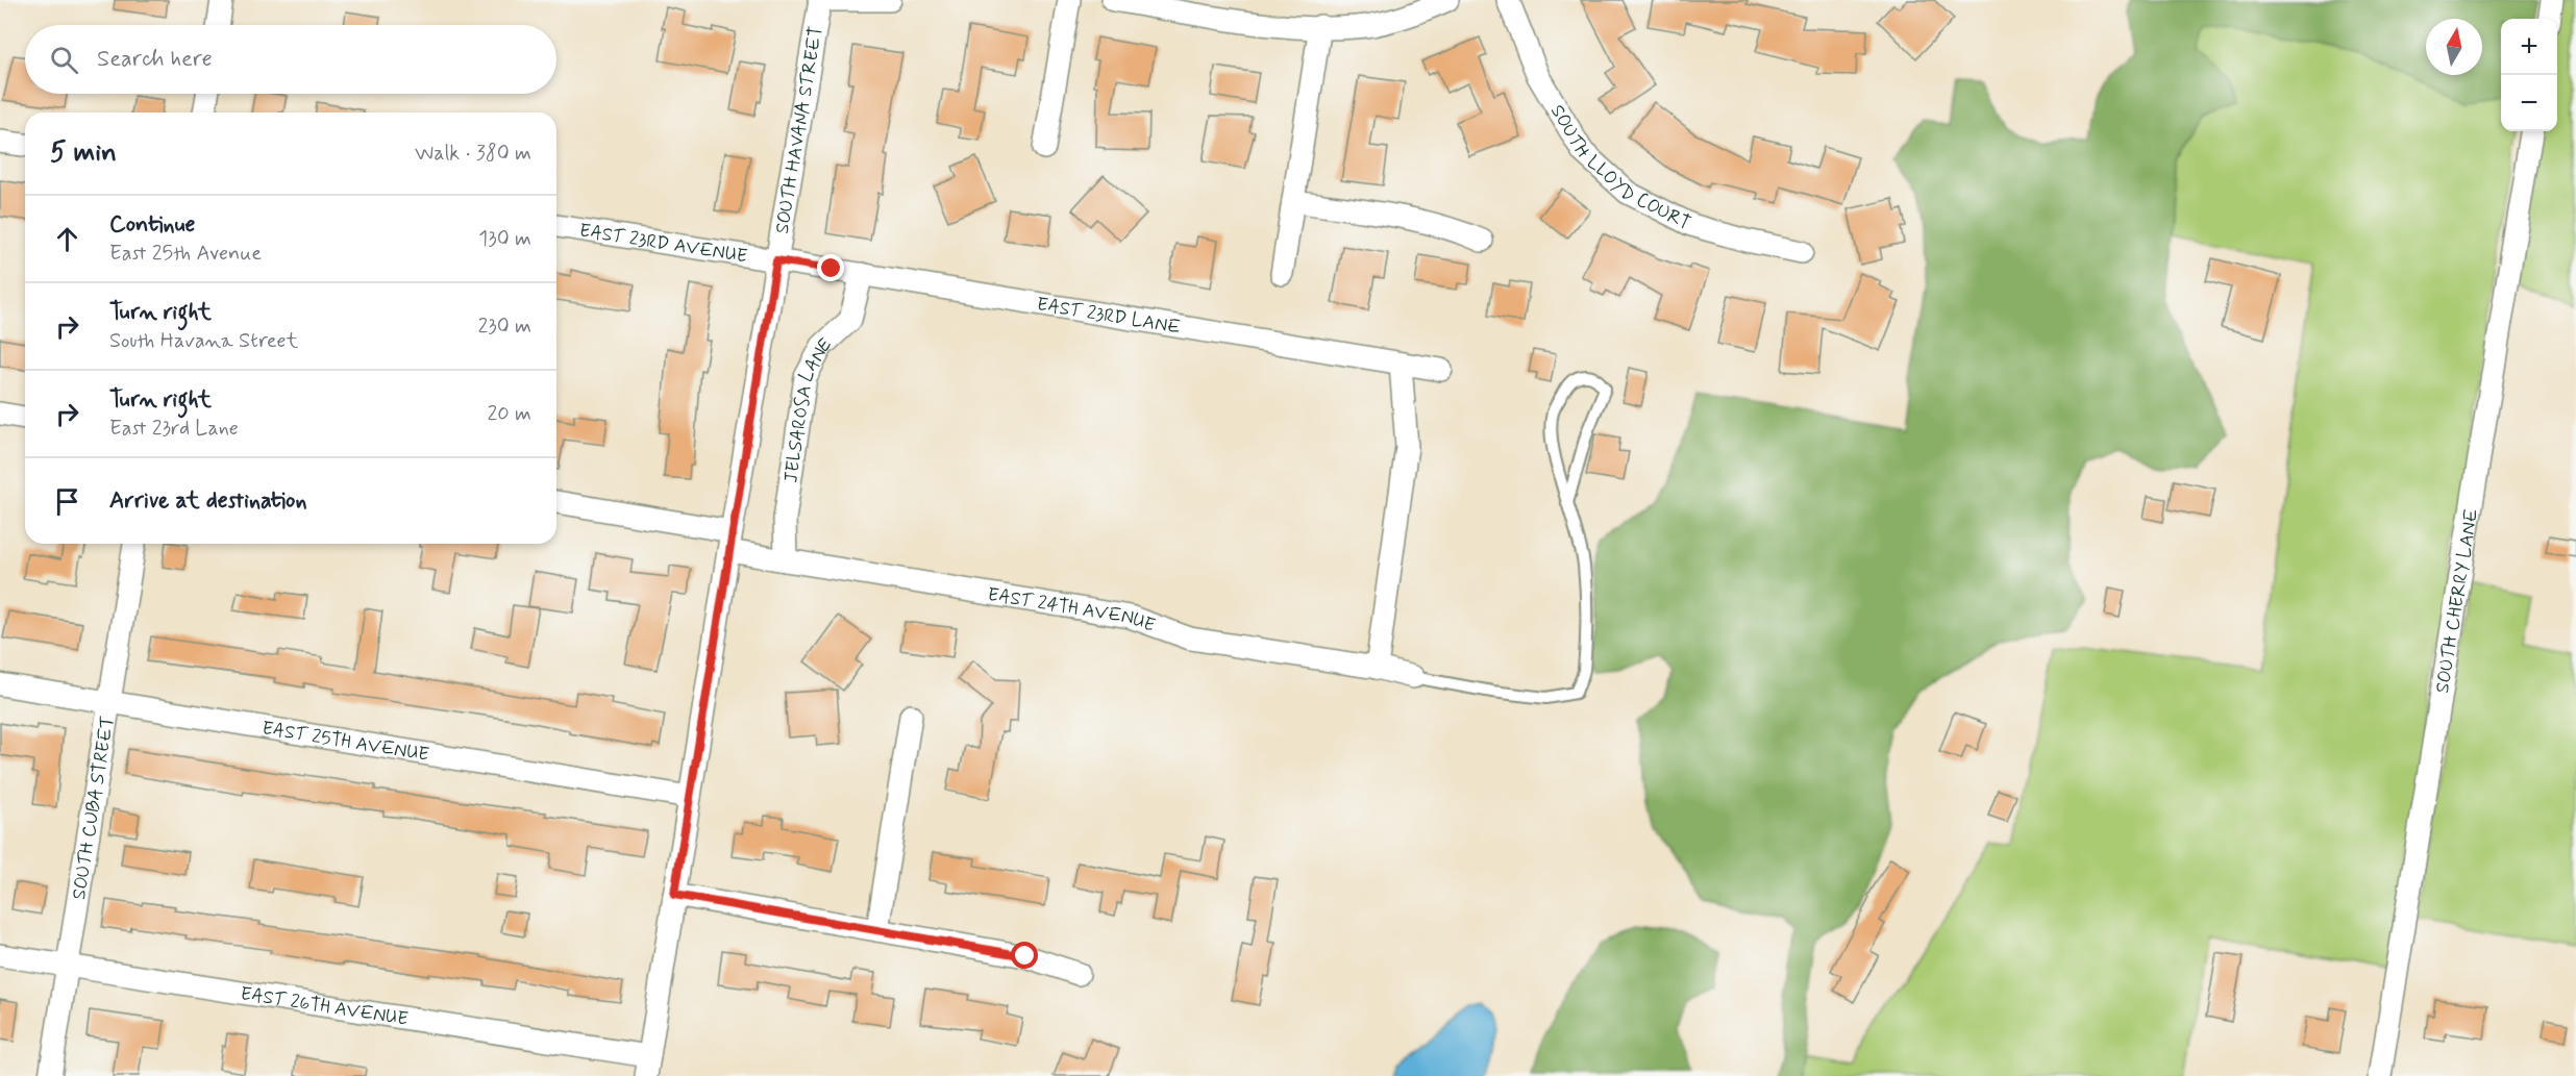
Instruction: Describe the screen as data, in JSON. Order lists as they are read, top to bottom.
{
  "streets": {
    "street": [
      "SOUTH HAVANA STREET",
      "SOUTH LLOYD COURT",
      "EAST 23RD AVENUE",
      "EAST 23RD LANE",
      "JELSAROSA LANE",
      "SOUTH CHERRY LANE",
      "EAST 24TH AVENUE",
      "EAST 25TH AVENUE",
      "SOUTH CUBA STREET",
      "EAST 26TH AVENUE"
    ]
  },
  "crossings": [
    ["SOUTH HAVANA STREET", "EAST 23RD AVENUE"],
    ["SOUTH HAVANA STREET", "EAST 23RD LANE"],
    ["SOUTH HAVANA STREET", "EAST 24TH AVENUE"],
    ["SOUTH HAVANA STREET", "EAST 25TH AVENUE"],
    ["SOUTH HAVANA STREET", "EAST 26TH AVENUE"],
    ["EAST 23RD AVENUE", "EAST 23RD LANE"],
    ["EAST 23RD LANE", "JELSAROSA LANE"],
    ["JELSAROSA LANE", "EAST 24TH AVENUE"],
    ["EAST 25TH AVENUE", "SOUTH CUBA STREET"],
    ["SOUTH CUBA STREET", "EAST 26TH AVENUE"]
  ],
  "north": "top",
  "page": {
    "map_buttons": ["+", "−"],
    "search": "Search here",
    "heading": ["5 min", "Walk · 380 m"],
    "list": [
      ["Continue", "East 25th Avenue", "130 m"],
      ["Turn right", "South Havana Street", "230 m"],
      ["Turn right", "East 23rd Lane", "20 m"],
      "Arrive at destination"
    ]
  }
}
